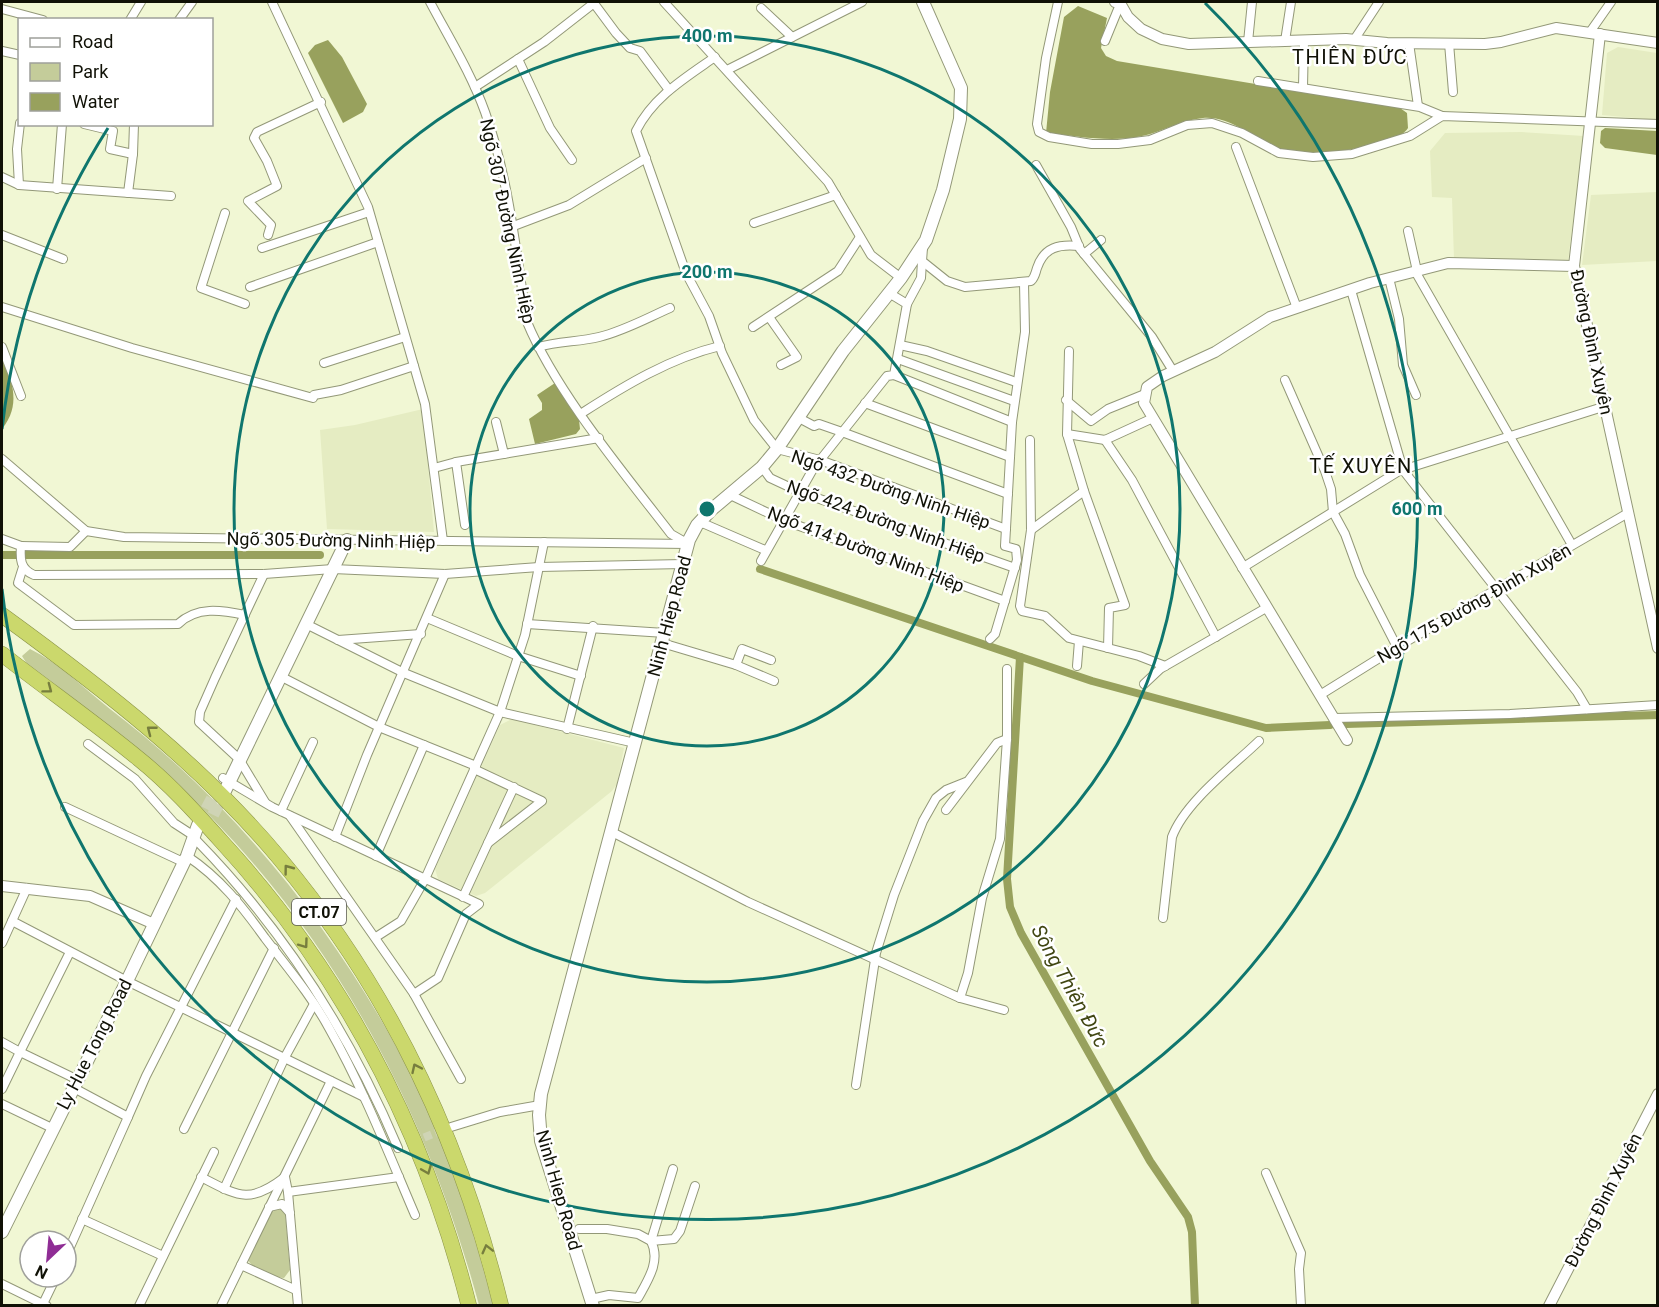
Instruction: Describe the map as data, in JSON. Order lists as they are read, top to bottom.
{
  "streets": {
    "highway": ["CT.07"],
    "main road": ["Ninh Hiep Road", "Ly Hue Tong Road"],
    "street": [
      "Ngõ 307 Đường Ninh Hiệp",
      "Đường Đình Xuyên",
      "Ngõ 432 Đường Ninh Hiệp",
      "Ngõ 424 Đường Ninh Hiệp",
      "Ngõ 305 Đường Ninh Hiệp",
      "Ngõ 414 Đường Ninh Hiệp",
      "Ngõ 175 Đường Đình Xuyên"
    ]
  },
  "crossings": [
    ["Ngõ 307 Đường Ninh Hiệp", "Ngõ 305 Đường Ninh Hiệp"],
    ["Ngõ 307 Đường Ninh Hiệp", "Ninh Hiep Road"],
    ["Đường Đình Xuyên", "Ngõ 175 Đường Đình Xuyên"],
    ["Ngõ 432 Đường Ninh Hiệp", "Ninh Hiep Road"],
    ["Ngõ 424 Đường Ninh Hiệp", "Ninh Hiep Road"],
    ["Ngõ 305 Đường Ninh Hiệp", "Ninh Hiep Road"],
    ["Ngõ 414 Đường Ninh Hiệp", "Ninh Hiep Road"]
  ],
  "districts": ["THIÊN ĐỨC", "TẾ XUYÊN"],
  "water": ["Sông Thiên Đức"],
  "legend": ["Road", "Park", "Water"],
  "north": "bottom left",
  "rings": ["400 m", "200 m", "600 m"]
}
